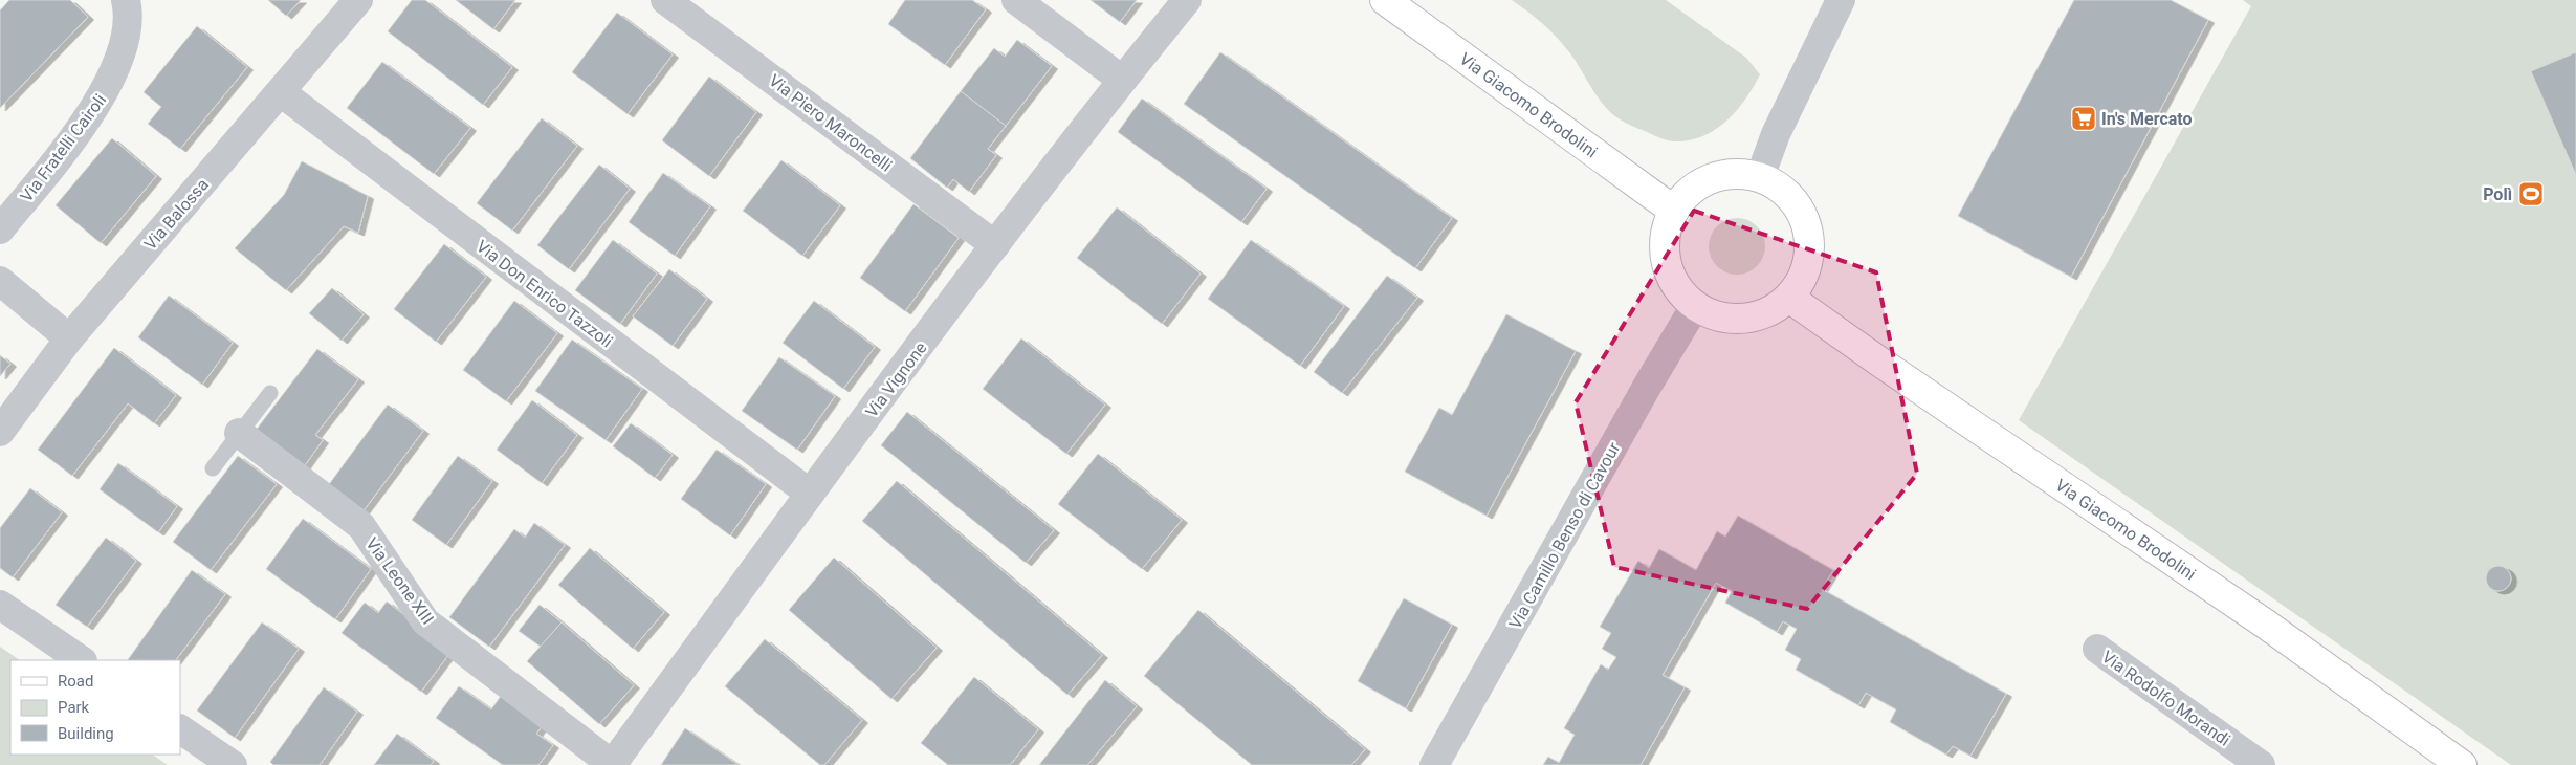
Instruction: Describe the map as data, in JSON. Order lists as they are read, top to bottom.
{
  "streets": {
    "street": [
      "Via Giacomo Brodolini",
      "Via Piero Maroncelli",
      "Via Fratelli Cairoli",
      "Via Balossa",
      "Via Don Enrico Tazzoli",
      "Via Vignone",
      "Via Camillo Benso di Cavour",
      "Via Leone XIII",
      "Via Rodolfo Morandi"
    ]
  },
  "crossings": [
    ["Via Giacomo Brodolini", "Via Camillo Benso di Cavour"],
    ["Via Piero Maroncelli", "Via Vignone"],
    ["Via Balossa", "Via Don Enrico Tazzoli"],
    ["Via Don Enrico Tazzoli", "Via Vignone"],
    ["Via Vignone", "Via Leone XIII"]
  ],
  "places": {
    "supermarket": ["In's Mercato"],
    "sports": ["Polì"]
  },
  "legend": ["Road", "Park", "Building"]
}
